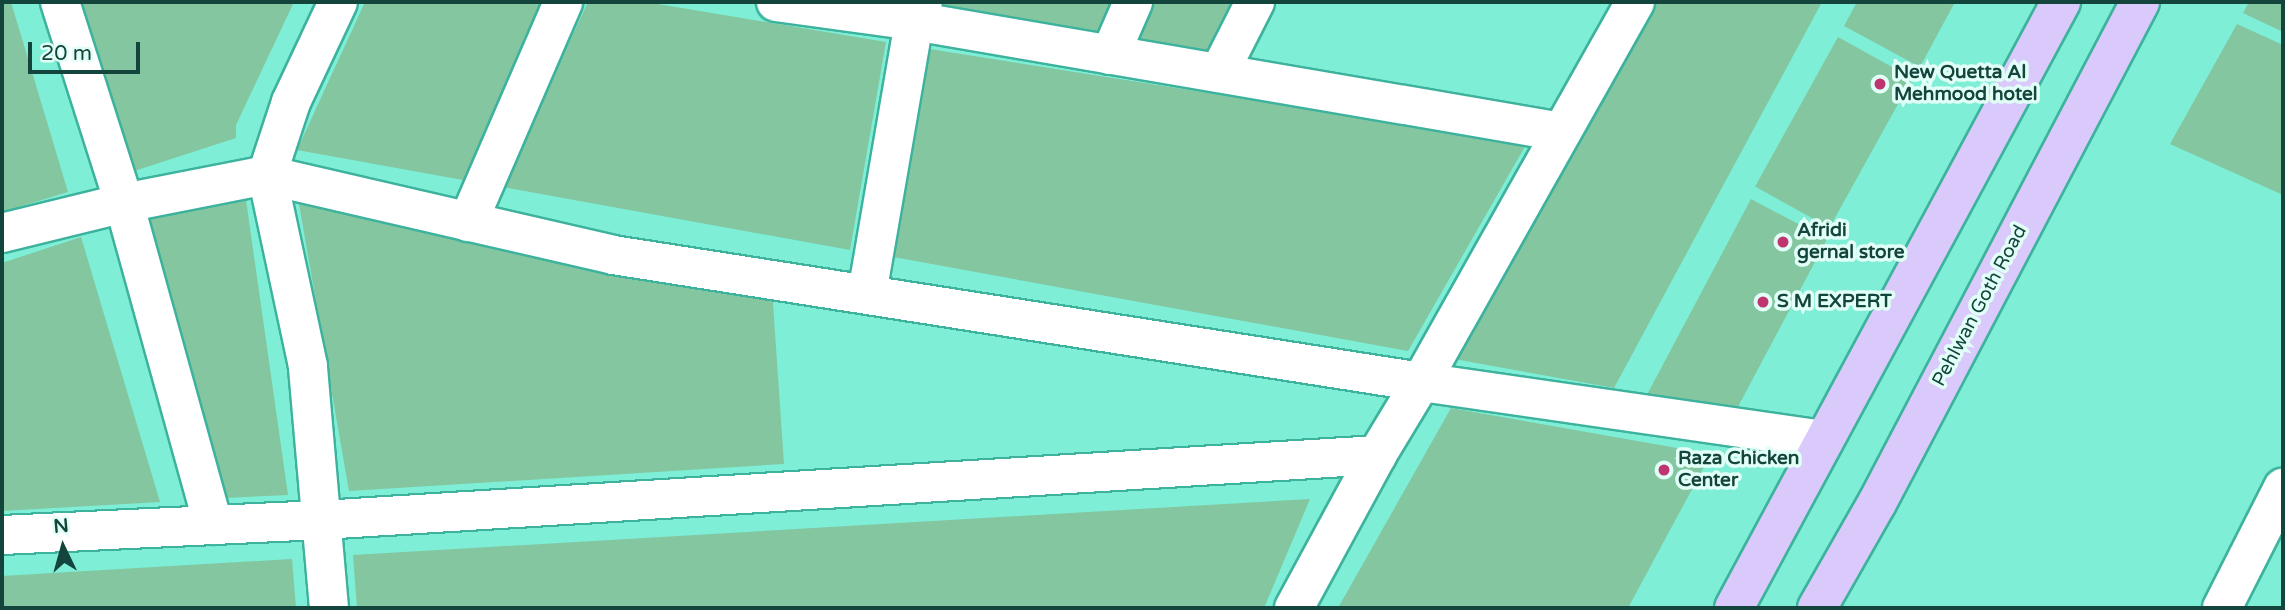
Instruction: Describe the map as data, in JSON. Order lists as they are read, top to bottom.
{
  "streets": {
    "main road": ["Pehlwan Goth Road"]
  },
  "places": [
    "New Quetta Al Mehmood hotel",
    "Afridi gernal store",
    "S M EXPERT",
    "Raza Chicken Center"
  ],
  "scale_bar": "20 m",
  "north": "top"
}
